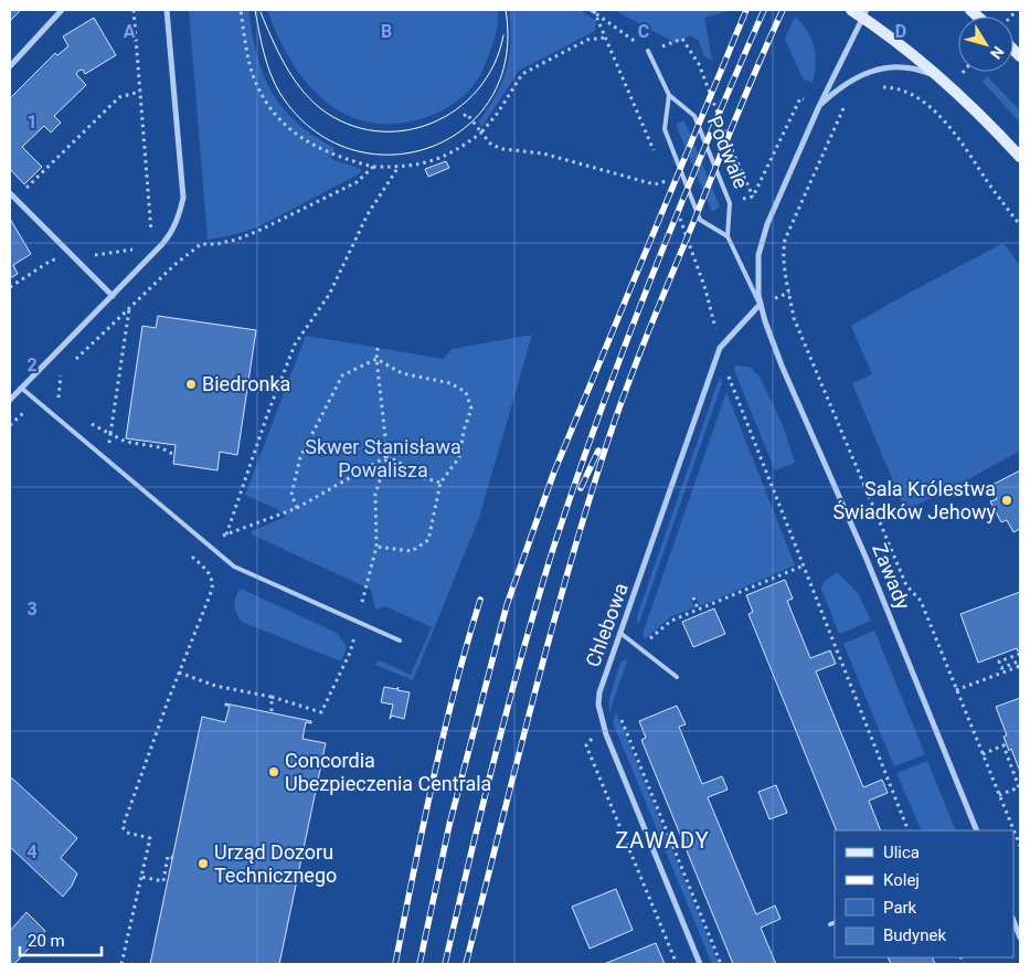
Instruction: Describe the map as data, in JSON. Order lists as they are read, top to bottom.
{
  "streets": {
    "street": ["Zawady", "Chlebowa"],
    "lane": ["Podwale"]
  },
  "crossings": [
    ["Podwale", "Zawady"],
    ["Zawady", "Chlebowa"]
  ],
  "districts": ["ZAWADY"],
  "parks": ["Skwer Stanisława Powalisza"],
  "places": [
    "Biedronka",
    "Sala Królestwa Świadków Jehowy",
    "Concordia Ubezpieczenia Centrala",
    "Urząd Dozoru Technicznego"
  ],
  "legend": [
    "Ulica",
    "Kolej",
    "Park",
    "Budynek"
  ],
  "scale_bar": "20 m",
  "north": "bottom right",
  "grid": {
    "columns": [
      "A",
      "B",
      "C",
      "D"
    ],
    "rows": [
      "1",
      "2",
      "3",
      "4"
    ]
  }
}
